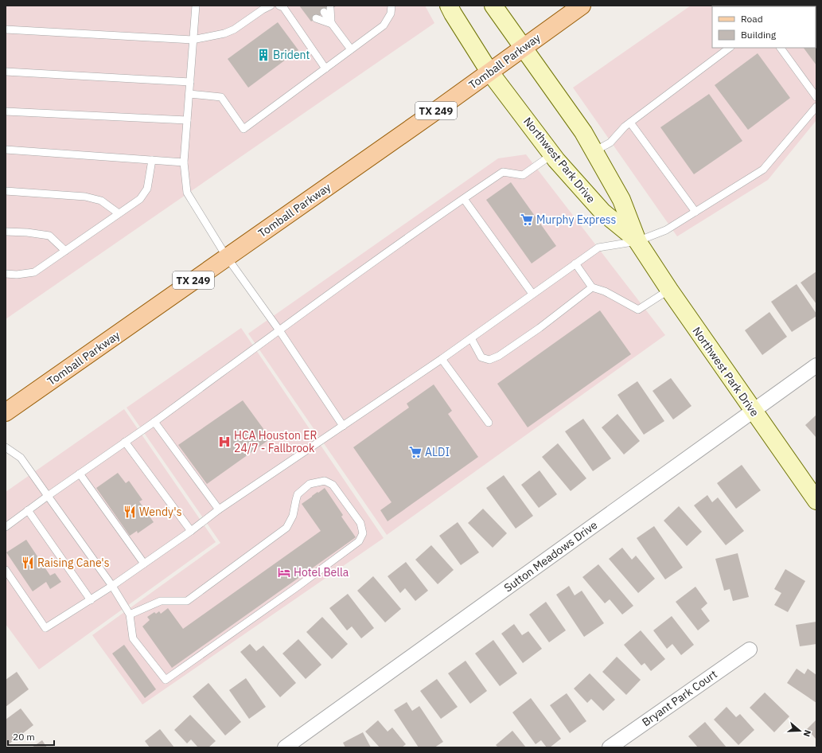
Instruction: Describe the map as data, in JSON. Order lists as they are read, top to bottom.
{
  "streets": {
    "main road": ["Tomball Parkway", "TX 249"],
    "street": ["Northwest Park Drive", "Sutton Meadows Drive", "Bryant Park Court"]
  },
  "crossings": [
    ["Tomball Parkway", "Northwest Park Drive"],
    ["Northwest Park Drive", "Sutton Meadows Drive"]
  ],
  "places": {
    "building": ["Brident"],
    "supermarket": ["Murphy Express", "ALDI"],
    "hospital": ["HCA Houston ER 24/7 - Fallbrook"],
    "restaurant": ["Wendy's", "Raising Cane's"],
    "hotel": ["Hotel Bella"]
  },
  "legend": ["Road", "Building"],
  "scale_bar": "20 m",
  "north": "right"
}
